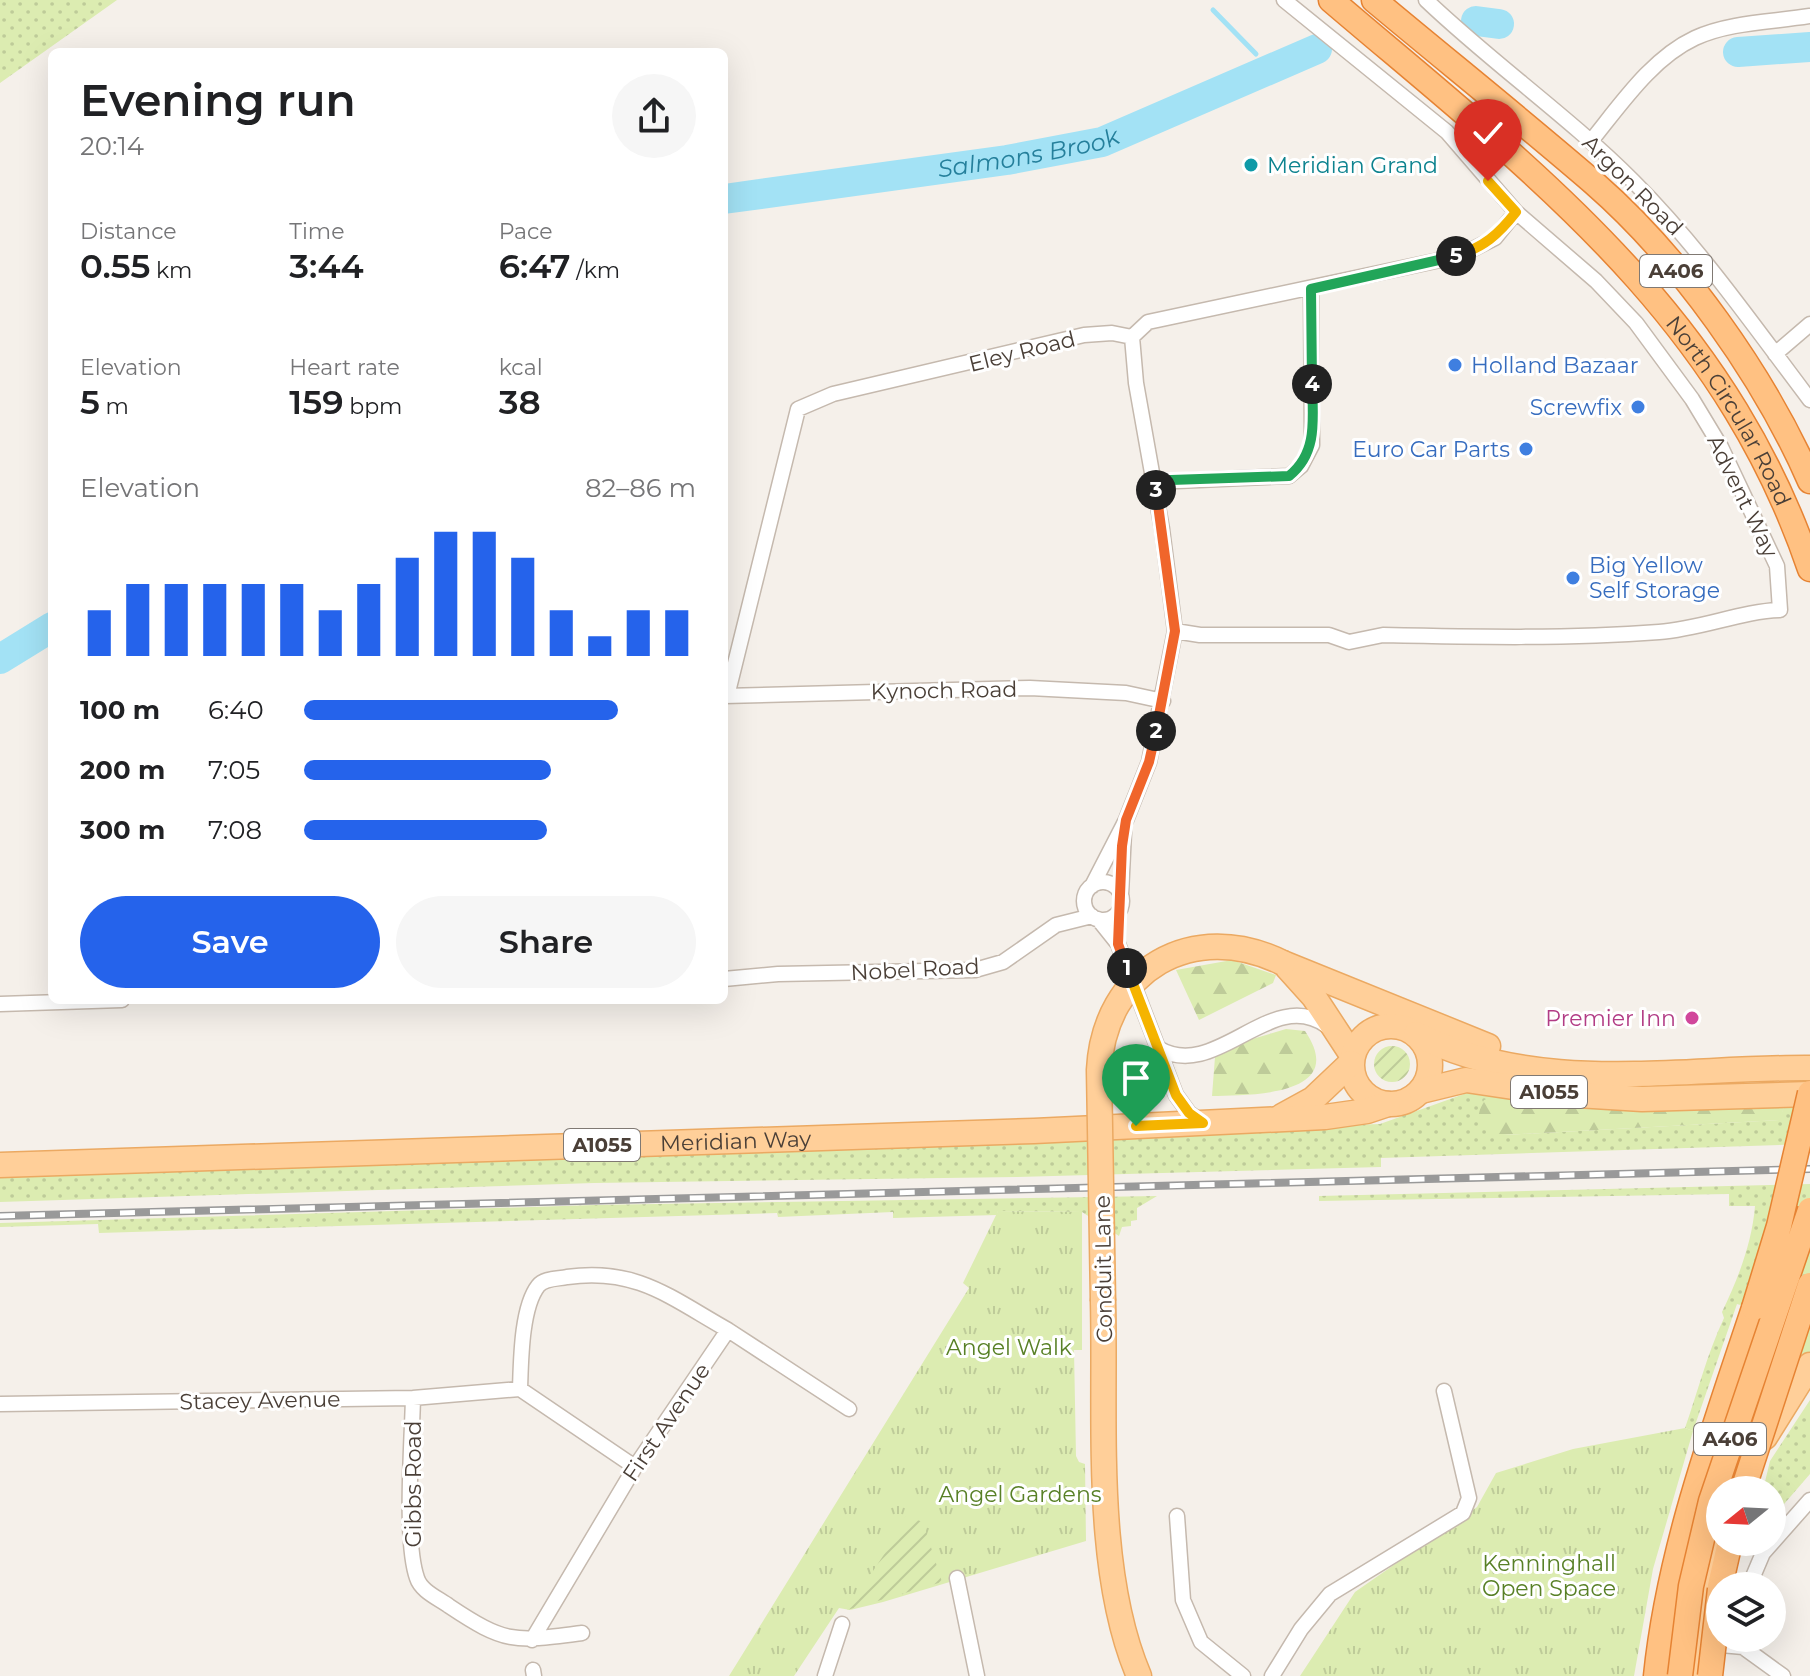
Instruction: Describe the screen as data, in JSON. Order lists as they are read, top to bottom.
{
  "streets": {
    "highway": ["A406", "North Circular Road"],
    "main road": ["A1055", "Meridian Way", "Conduit Lane"],
    "street": [
      "Argon Road",
      "Eley Road",
      "Advent Way",
      "Kynoch Road",
      "Nobel Road",
      "Stacey Avenue",
      "First Avenue",
      "Gibbs Road"
    ]
  },
  "crossings": [
    ["A1055", "Meridian Way"],
    ["A1055", "Conduit Lane"],
    ["Meridian Way", "Conduit Lane"],
    ["Stacey Avenue", "Gibbs Road"],
    ["First Avenue", "Gibbs Road"]
  ],
  "water": ["Salmons Brook"],
  "parks": ["Angel Walk", "Angel Gardens", "Kenninghall Open Space"],
  "places": [
    "Meridian Grand",
    "Holland Bazaar",
    "Screwfix",
    "Euro Car Parts",
    "Big Yellow Self Storage",
    "Premier Inn"
  ],
  "north": "left",
  "page": {
    "heading": ["Evening run", "20:14"],
    "stats": [
      ["Distance", "0.55 km"],
      ["Time", "3:44"],
      ["Pace", "6:47 /km"],
      ["Elevation", "5 m"],
      ["Heart rate", "159 bpm"],
      ["kcal", "38"]
    ],
    "pins": [
      "5",
      "4",
      "3",
      "2",
      "1"
    ],
    "chart": ["Elevation", "82–86 m"],
    "list": [
      {
        "name": "100 m",
        "note": "6:40"
      },
      {
        "name": "200 m",
        "note": "7:05"
      },
      {
        "name": "300 m",
        "note": "7:08"
      }
    ],
    "buttons": ["Save", "Share"]
  }
}
